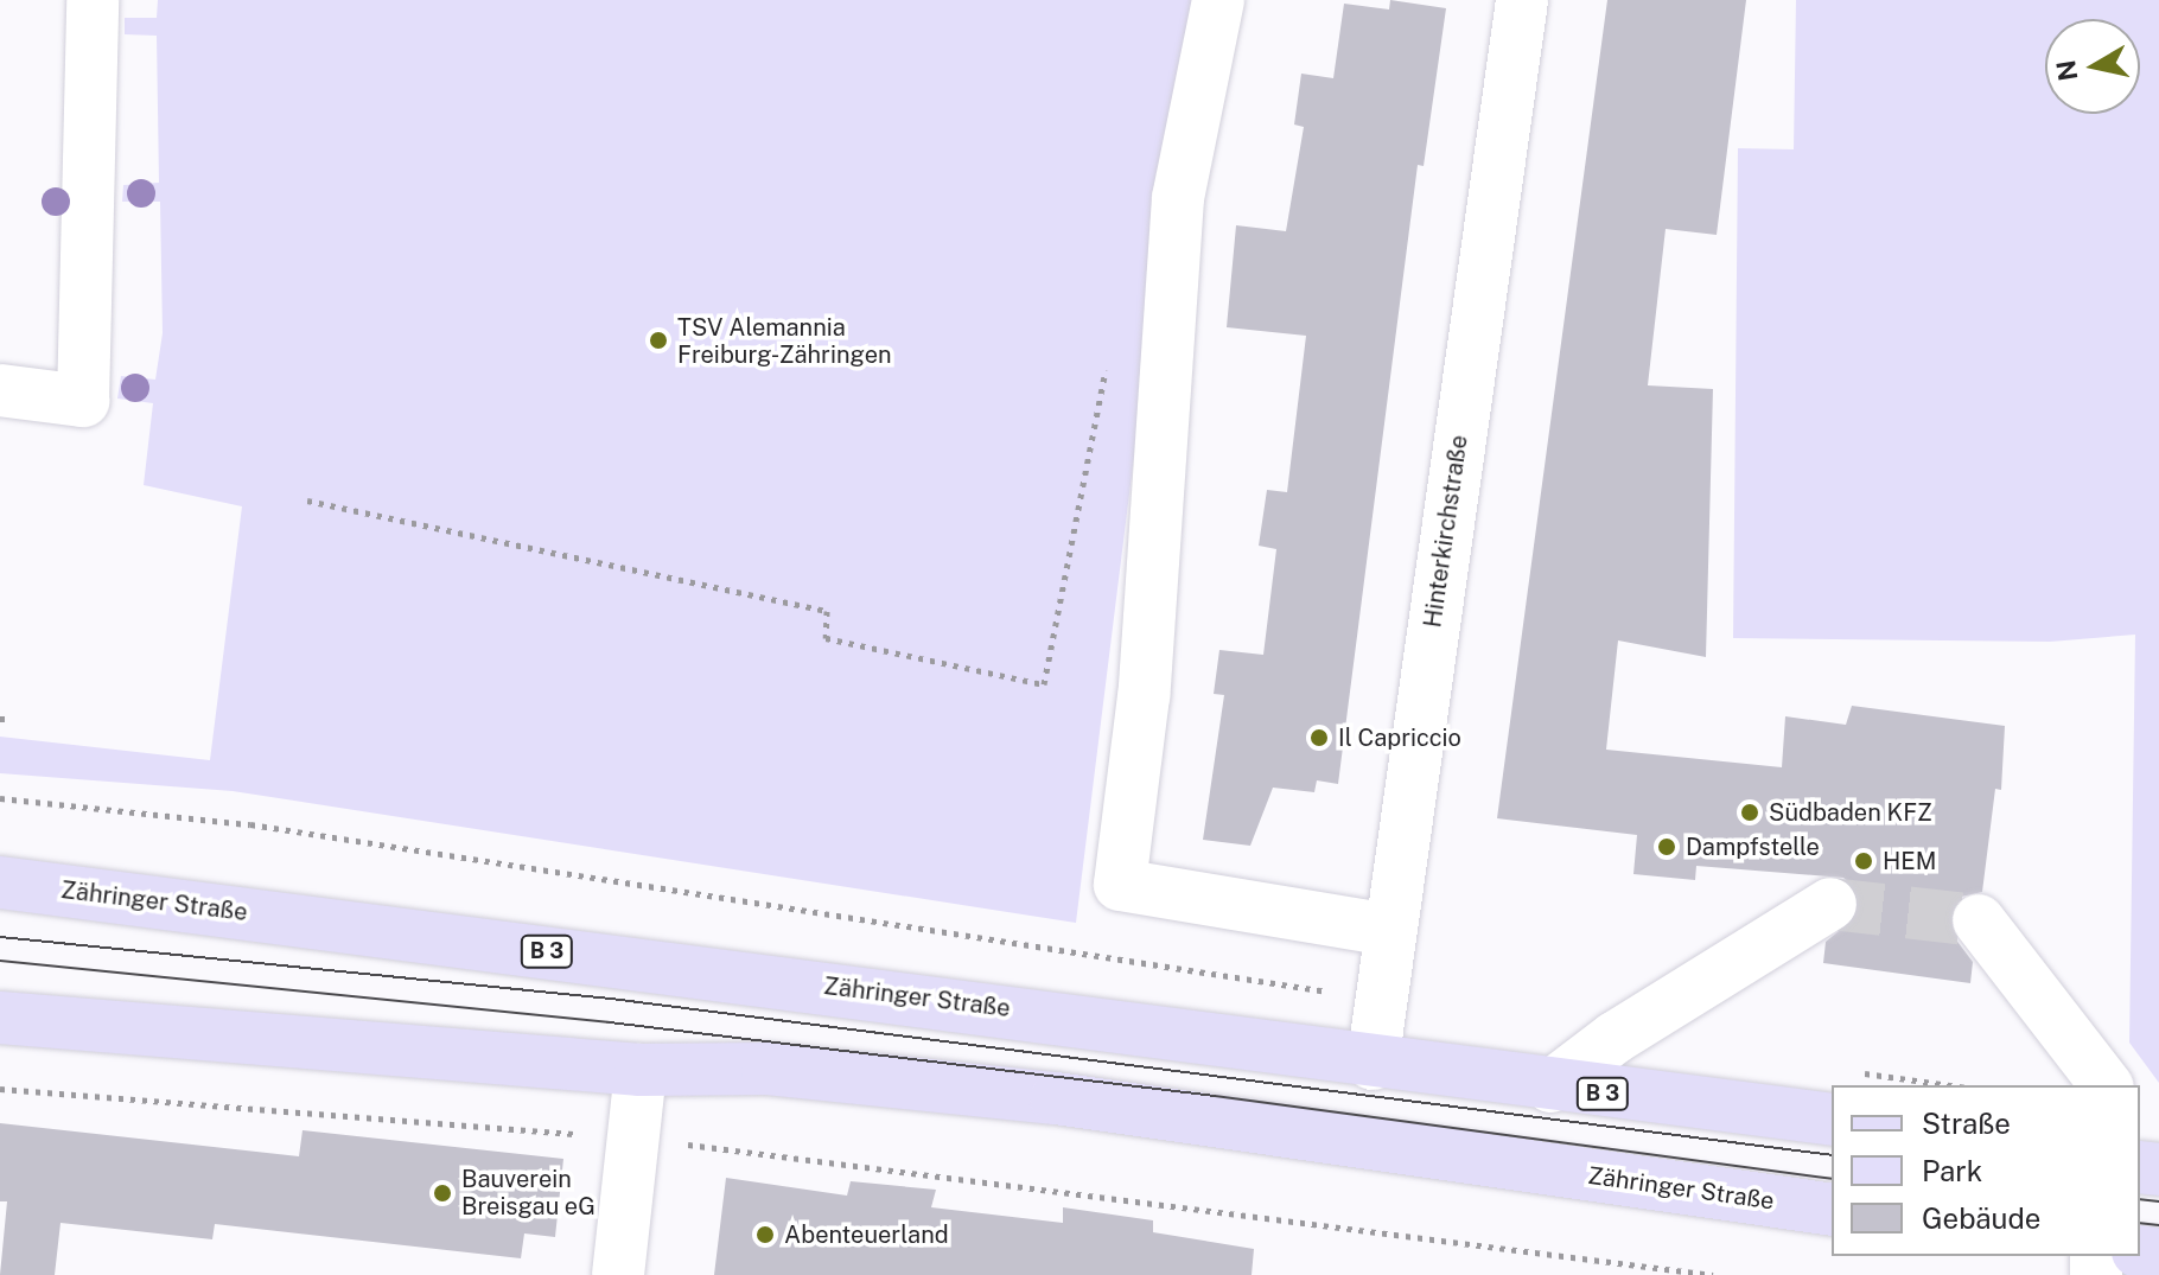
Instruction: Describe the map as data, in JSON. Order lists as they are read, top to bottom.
{
  "streets": {
    "main road": ["Zähringer Straße", "B 3"],
    "street": ["Hinterkirchstraße"]
  },
  "crossings": [
    ["Hinterkirchstraße", "Zähringer Straße"]
  ],
  "places": [
    "TSV Alemannia Freiburg-Zähringen",
    "Il Capriccio",
    "Südbaden KFZ",
    "Dampfstelle",
    "HEM",
    "Bauverein Breisgau eG",
    "Abenteuerland"
  ],
  "legend": ["Straße", "Park", "Gebäude"],
  "north": "left"
}
